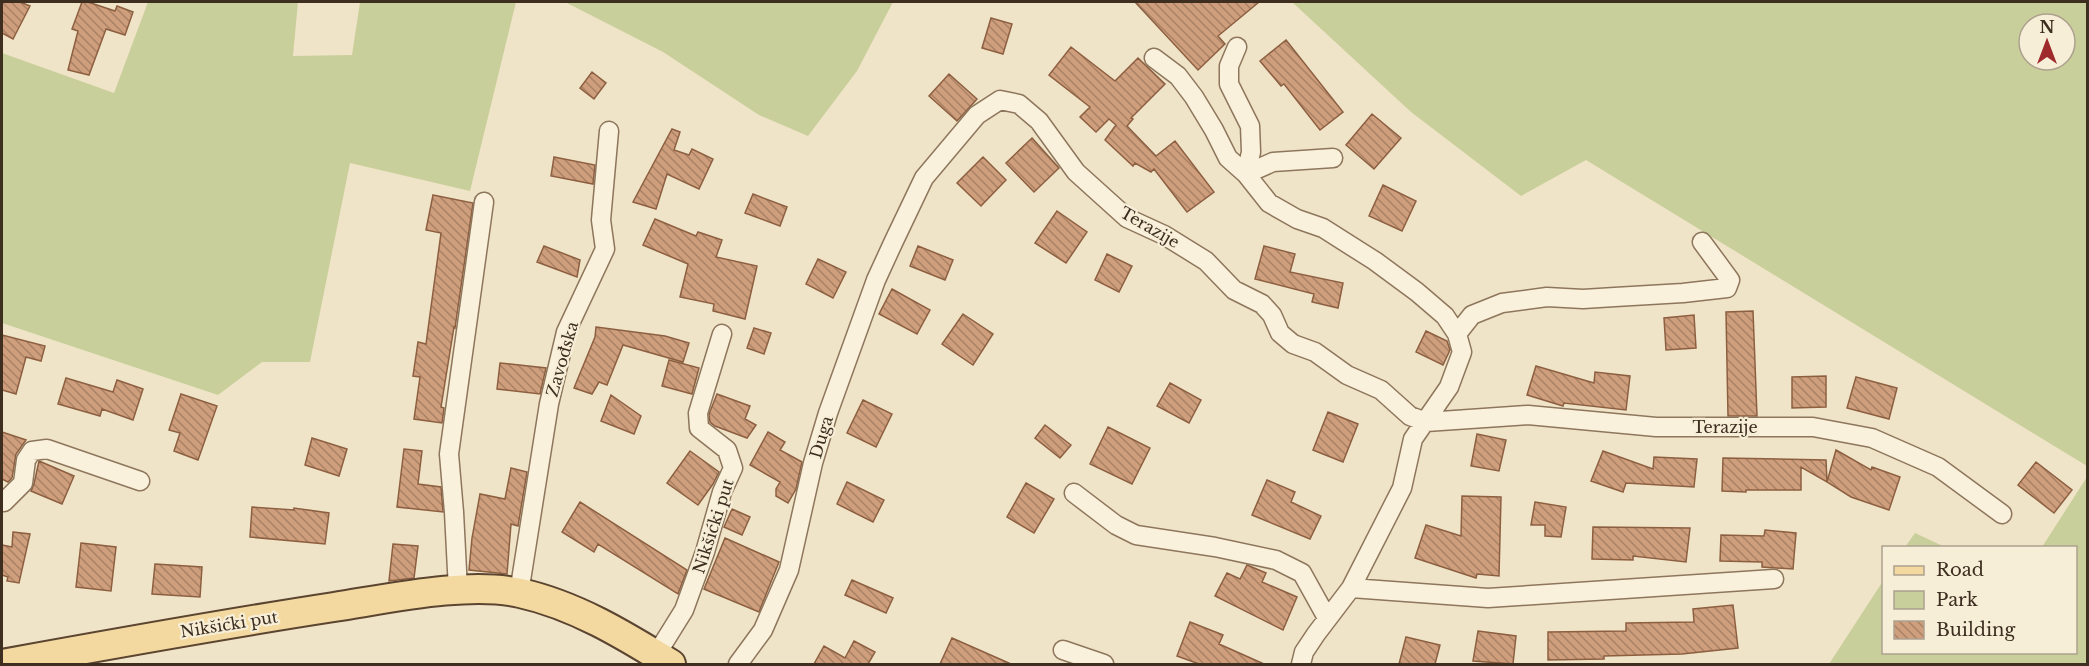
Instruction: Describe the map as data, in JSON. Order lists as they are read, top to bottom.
{
  "streets": {
    "main road": ["Nikšićki put"],
    "street": ["Terazije", "Zavođska", "Duga"]
  },
  "crossings": [
    ["Terazije", "Duga"],
    ["Zavođska", "Nikšićki put"]
  ],
  "legend": ["Road", "Park", "Building"],
  "north": "top"
}
